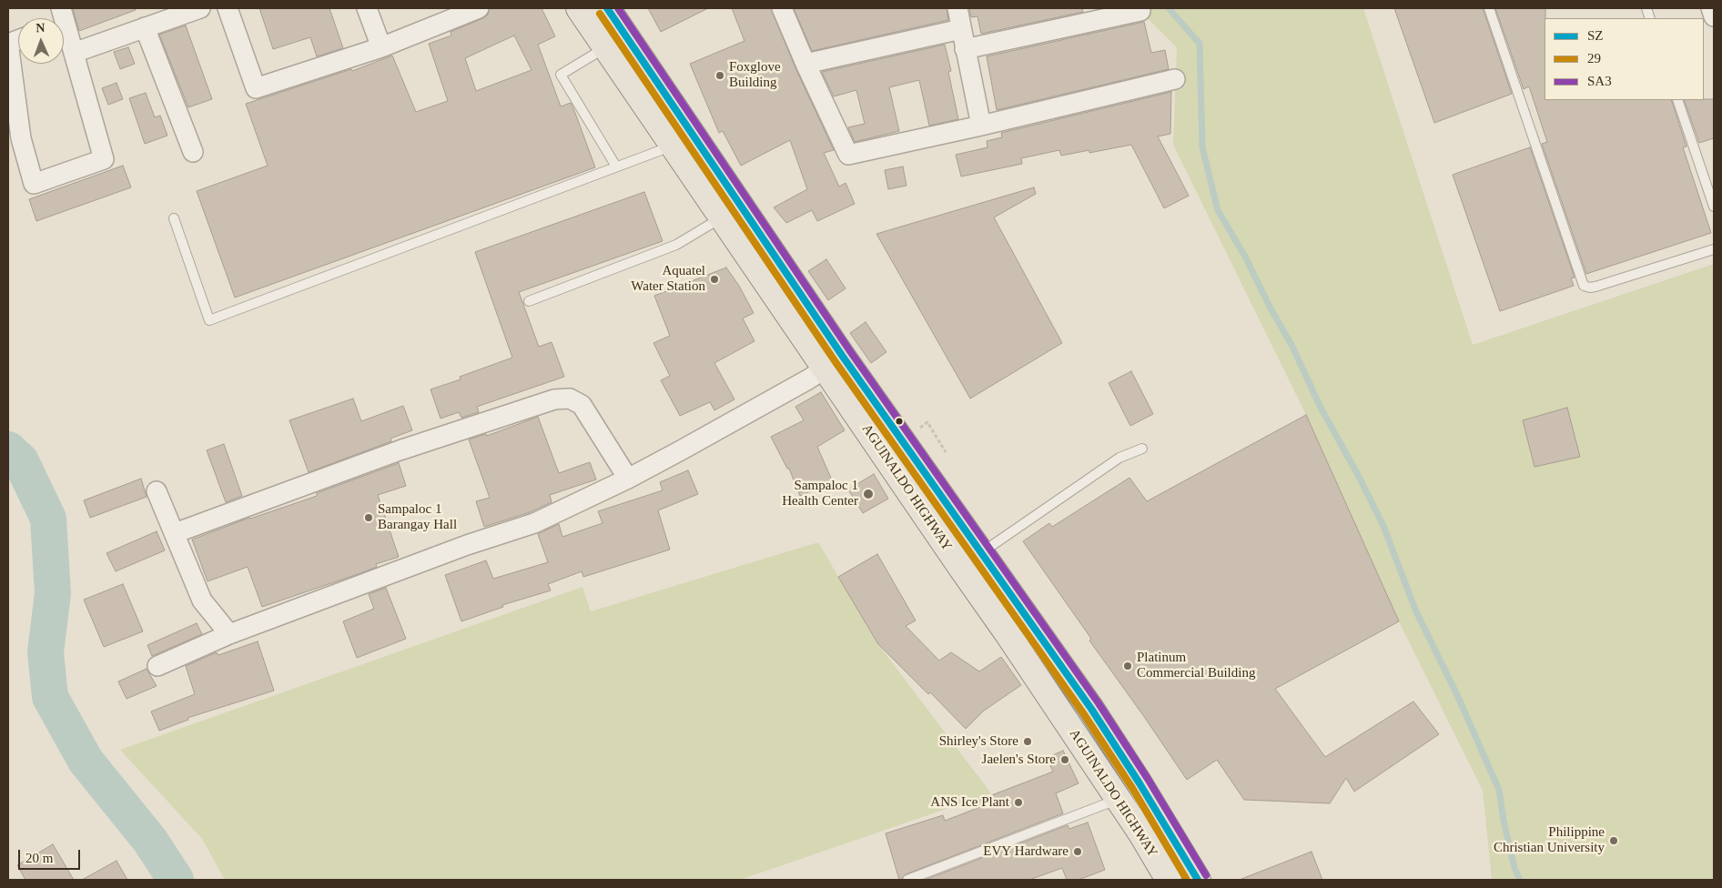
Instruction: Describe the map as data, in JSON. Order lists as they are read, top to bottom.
{
  "streets": {
    "main road": ["AGUINALDO HIGHWAY"]
  },
  "places": [
    "Foxglove Building",
    "Aquatel Water Station",
    "Sampaloc 1 Health Center",
    "Sampaloc 1 Barangay Hall",
    "Platinum Commercial Building",
    "Shirley's Store",
    "Jaelen's Store",
    "ANS Ice Plant",
    "Philippine Christian University",
    "EVY Hardware"
  ],
  "lines": ["transit line SZ", "transit line SA3", "transit line 29"],
  "legend": ["SZ", "29", "SA3"],
  "scale_bar": "20 m",
  "north": "top"
}
